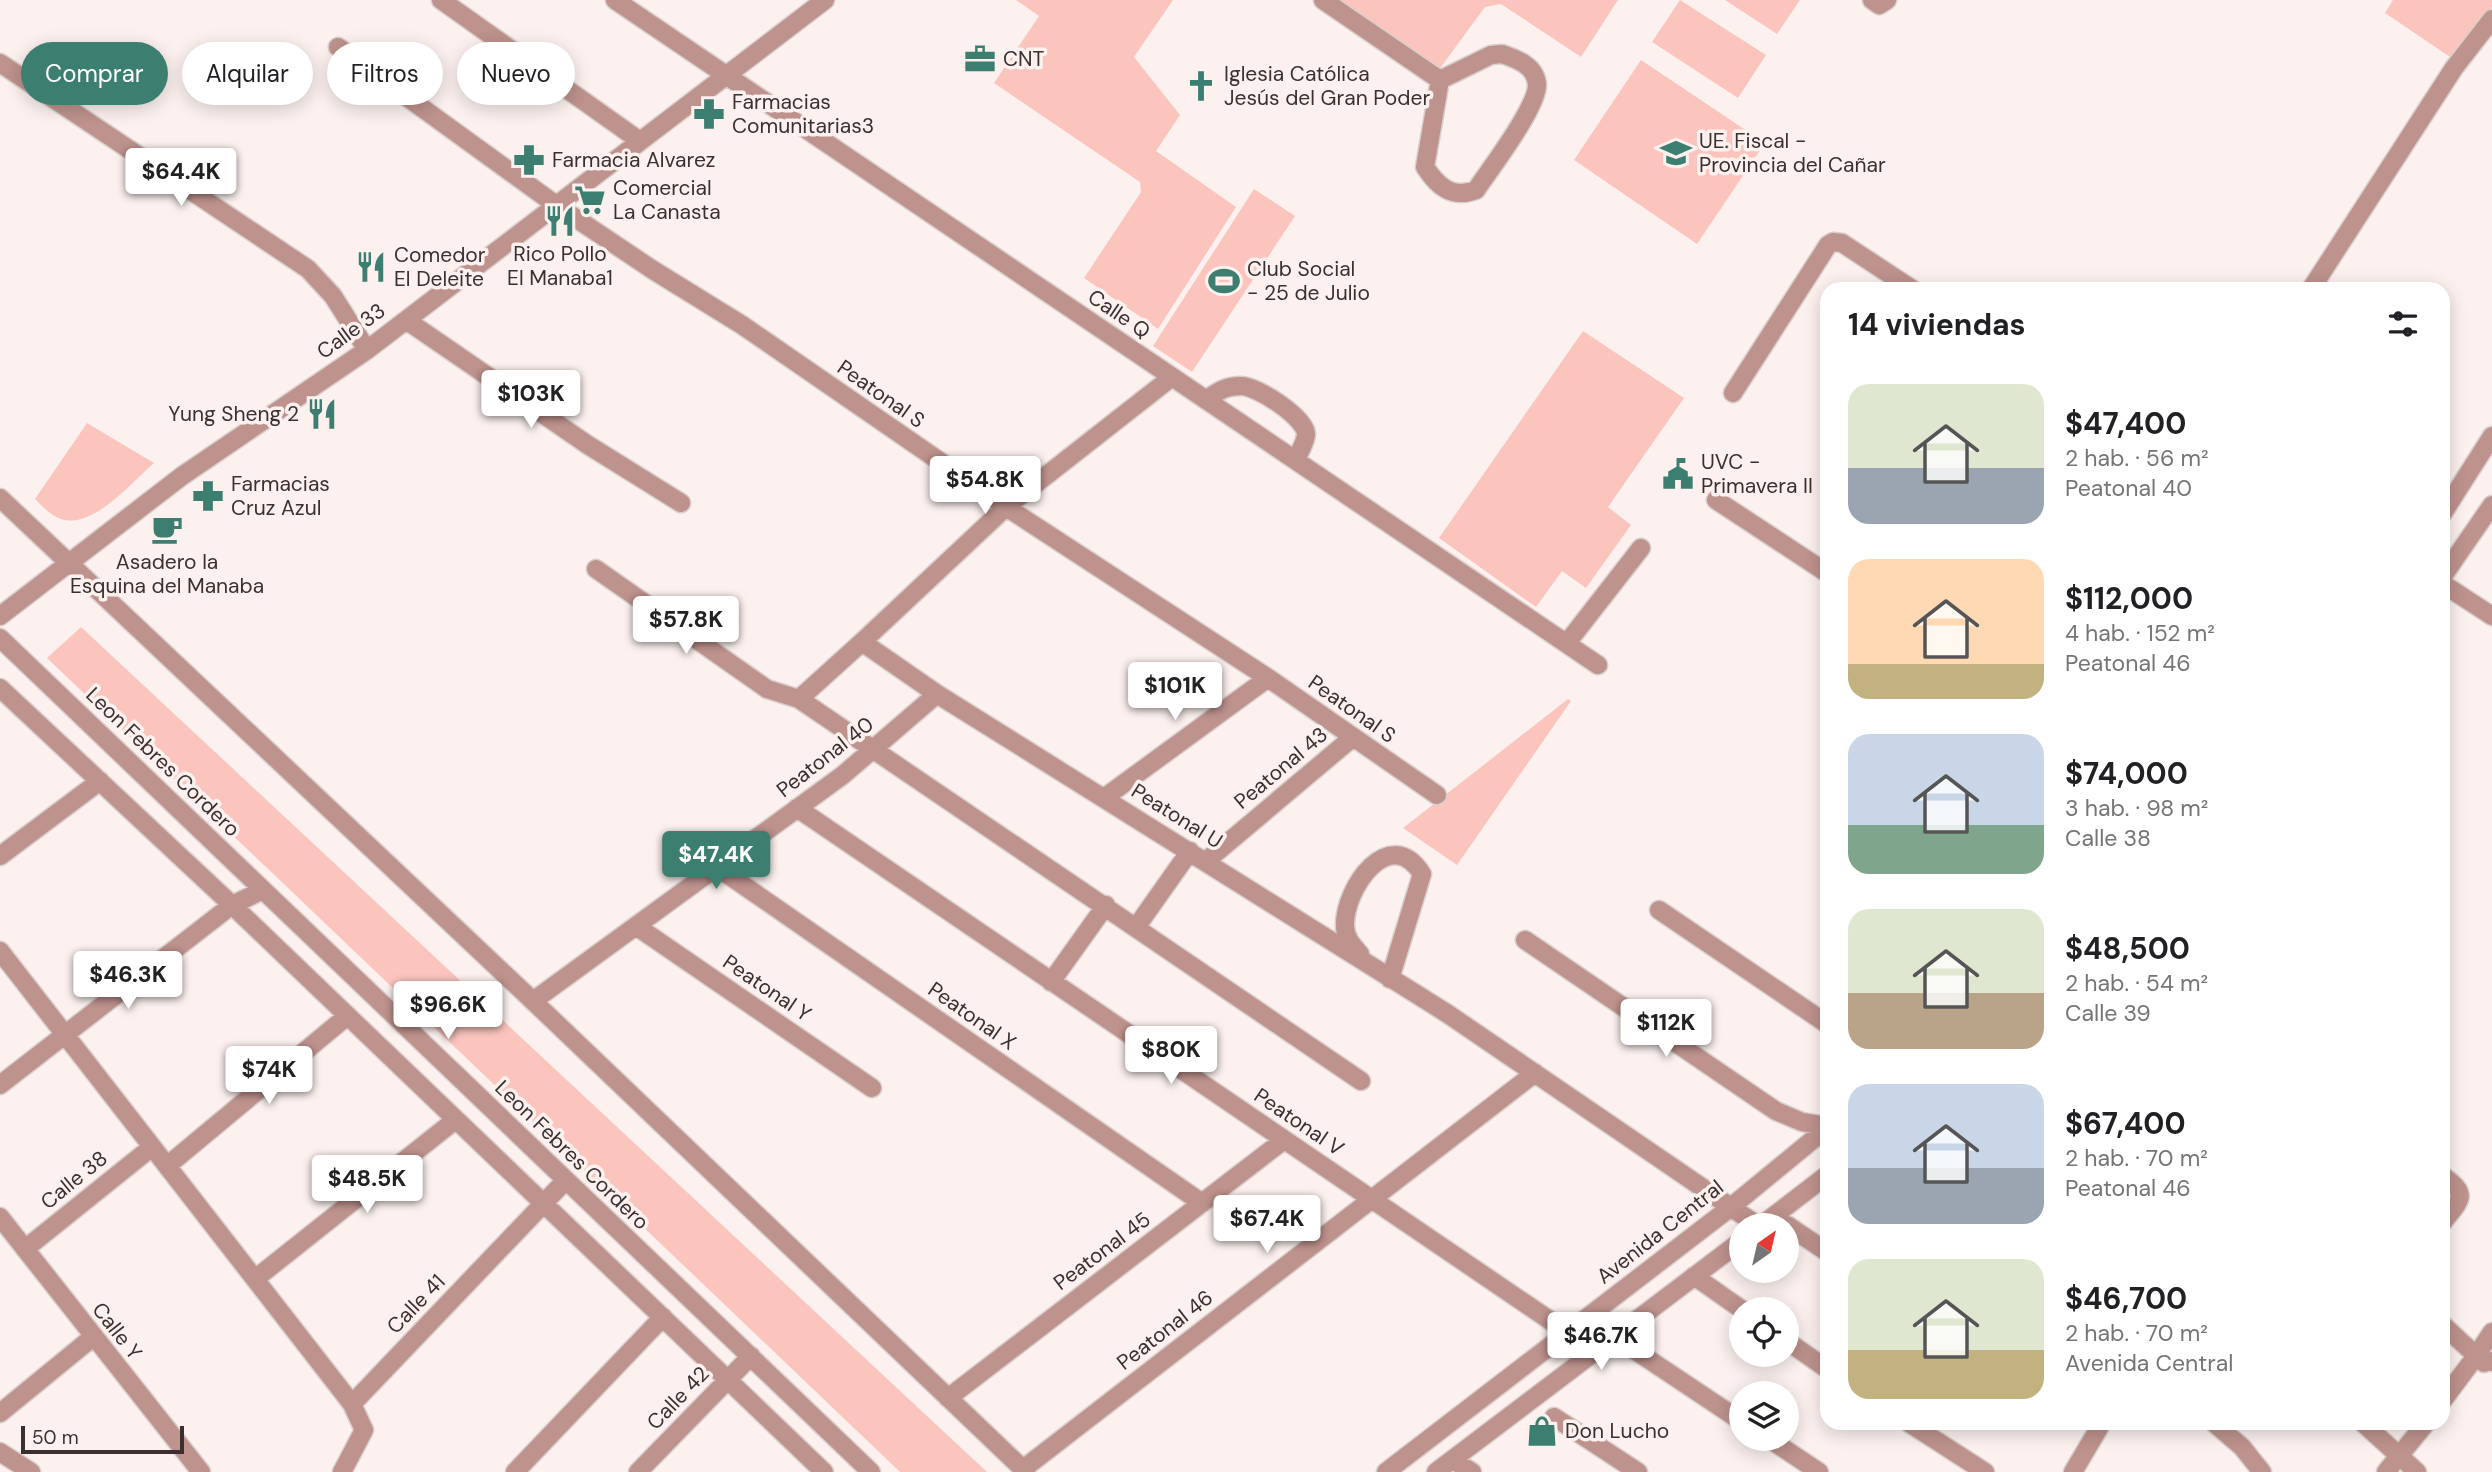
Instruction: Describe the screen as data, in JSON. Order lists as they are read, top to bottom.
{
  "streets": {
    "street": [
      "Calle Q",
      "Calle 33",
      "Peatonal S",
      "Peatonal 40",
      "Leon Febres Cordero",
      "Peatonal 43",
      "Peatonal U",
      "Peatonal Y",
      "Peatonal X",
      "Peatonal V",
      "Calle 38",
      "Avenida Central",
      "Peatonal 45",
      "Calle 41",
      "Peatonal 46",
      "Calle Y",
      "Calle 42"
    ]
  },
  "crossings": [
    ["Calle Q", "Calle 33"],
    ["Calle 33", "Peatonal S"],
    ["Peatonal S", "Peatonal 43"],
    ["Peatonal 40", "Peatonal U"],
    ["Peatonal 40", "Peatonal Y"],
    ["Peatonal 40", "Peatonal X"],
    ["Peatonal 40", "Peatonal V"],
    ["Leon Febres Cordero", "Calle 41"],
    ["Leon Febres Cordero", "Calle 42"],
    ["Peatonal 43", "Peatonal U"],
    ["Peatonal X", "Peatonal 45"],
    ["Peatonal V", "Avenida Central"],
    ["Peatonal V", "Peatonal 45"],
    ["Peatonal V", "Peatonal 46"],
    ["Calle 38", "Calle Y"]
  ],
  "places": {
    "office": ["CNT"],
    "church": ["Iglesia Católica Jesús del Gran Poder"],
    "pharmacy": ["Farmacias Comunitarias3", "Farmacia Alvarez", "Farmacias Cruz Azul"],
    "school or university": ["UE. Fiscal - Provincia del Cañar"],
    "supermarket": ["Comercial La Canasta"],
    "restaurant": ["Rico Pollo El Manaba1", "Comedor El Deleite", "Yung Sheng 2"],
    "sports": ["Club Social - 25 de Julio"],
    "public building": ["UVC - Primavera II"],
    "cafe": ["Asadero la Esquina del Manaba"],
    "shop": ["Don Lucho"]
  },
  "scale_bar": "50 m",
  "north": "top right",
  "page": {
    "chip": [
      "Comprar",
      "Alquilar",
      "Filtros",
      "Nuevo"
    ],
    "price": [
      "$64.4K",
      "$103K",
      "$54.8K",
      "$57.8K",
      "$101K",
      "$47.4K",
      "$46.3K",
      "$96.6K",
      "$112K",
      "$80K",
      "$74K",
      "$48.5K",
      "$67.4K",
      "$46.7K"
    ],
    "heading": "14 viviendas",
    "list": [
      {
        "name": "$47,400",
        "note": "2 hab. · 56 m² · Peatonal 40"
      },
      {
        "name": "$112,000",
        "note": "4 hab. · 152 m² · Peatonal 46"
      },
      {
        "name": "$74,000",
        "note": "3 hab. · 98 m² · Calle 38"
      },
      {
        "name": "$48,500",
        "note": "2 hab. · 54 m² · Calle 39"
      },
      {
        "name": "$67,400",
        "note": "2 hab. · 70 m² · Peatonal 46"
      },
      {
        "name": "$46,700",
        "note": "2 hab. · 70 m² · Avenida Central"
      }
    ],
    "scale": "50 m"
  }
}
